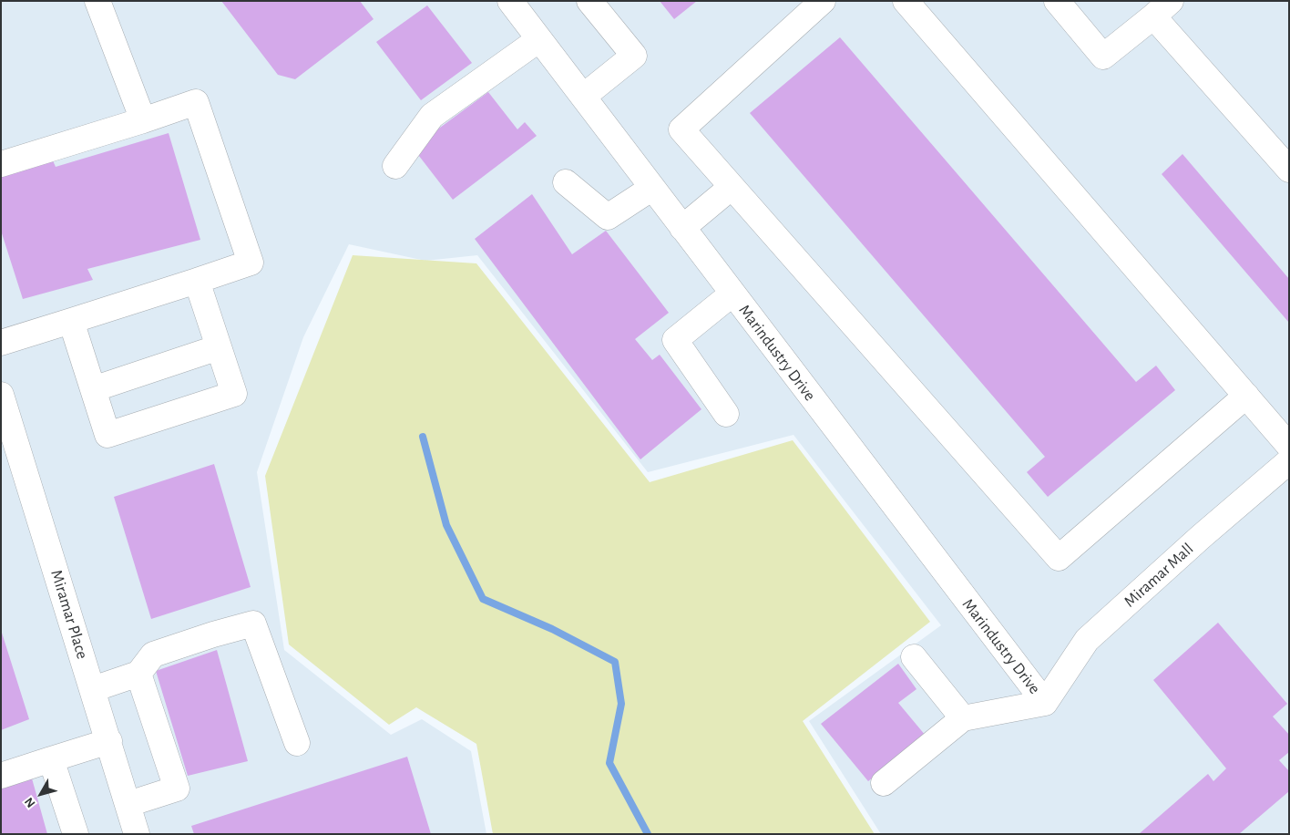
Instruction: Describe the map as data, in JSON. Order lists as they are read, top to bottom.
{
  "streets": {
    "street": ["Marindustry Drive", "Miramar Mall", "Miramar Place"]
  },
  "crossings": [
    ["Marindustry Drive", "Miramar Mall"]
  ],
  "north": "bottom left"
}
